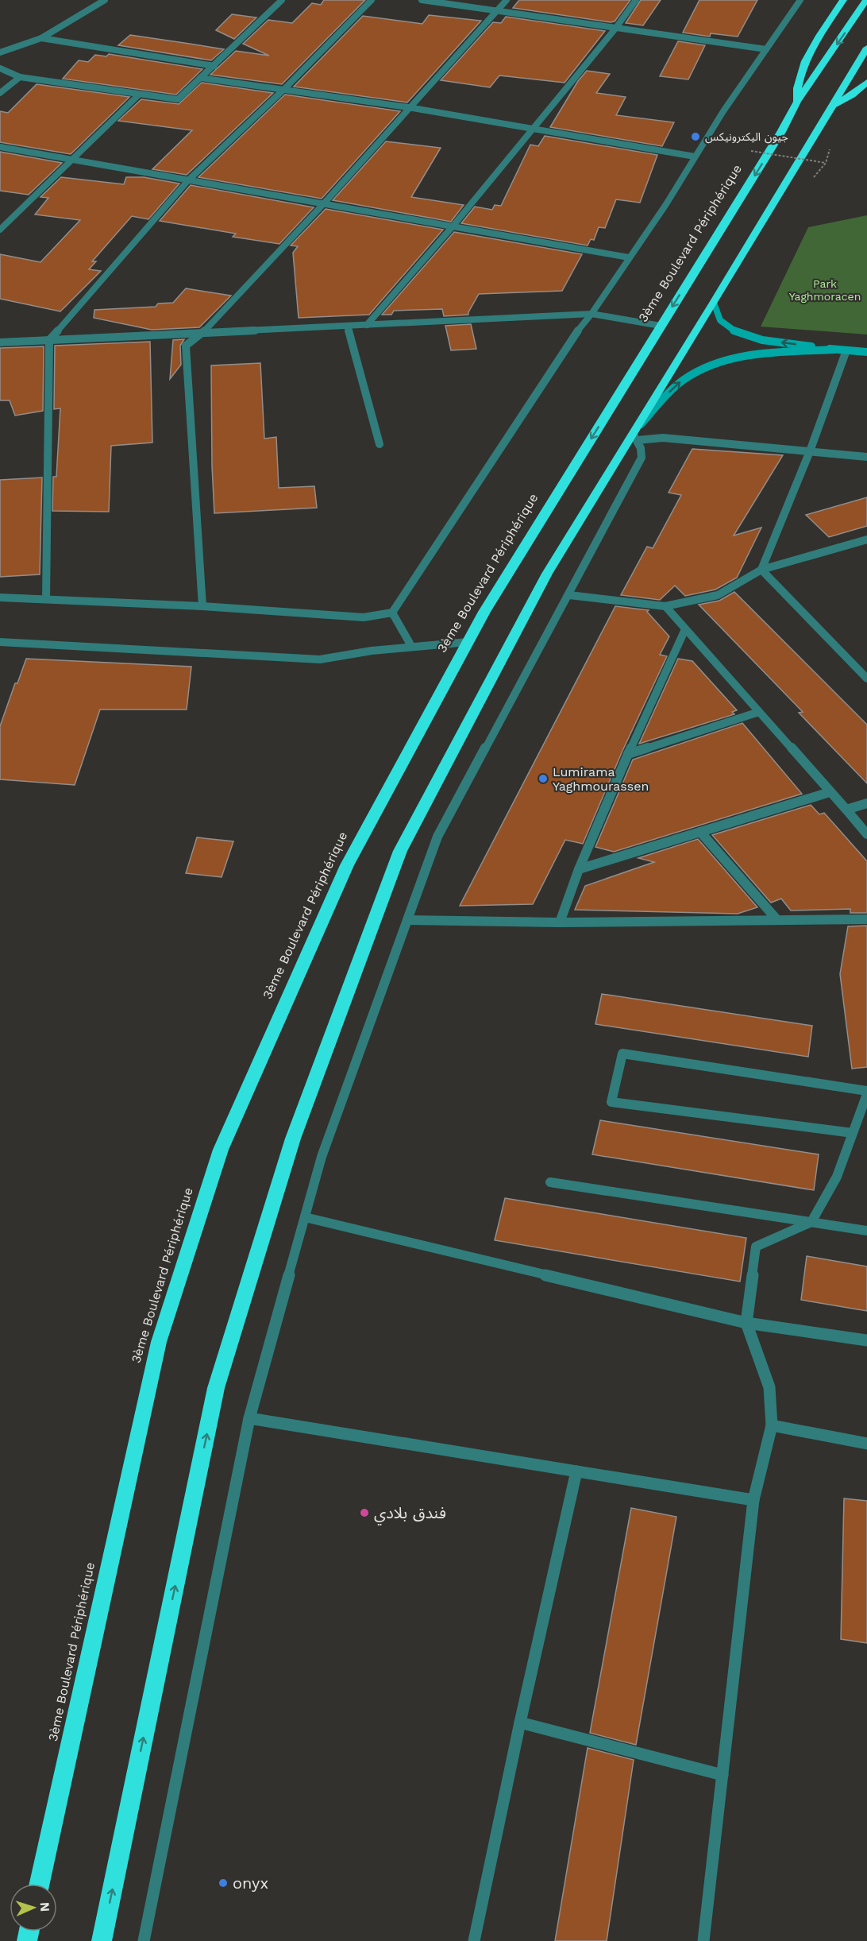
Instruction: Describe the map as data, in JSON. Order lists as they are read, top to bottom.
{
  "streets": {
    "highway": ["3ème Boulevard Périphérique"]
  },
  "parks": ["Park Yaghmoracen"],
  "places": [
    "جيون اليكترونيكس",
    "Lumirama Yaghmourassen",
    "فندق بلادي",
    "onyx"
  ],
  "north": "right"
}
